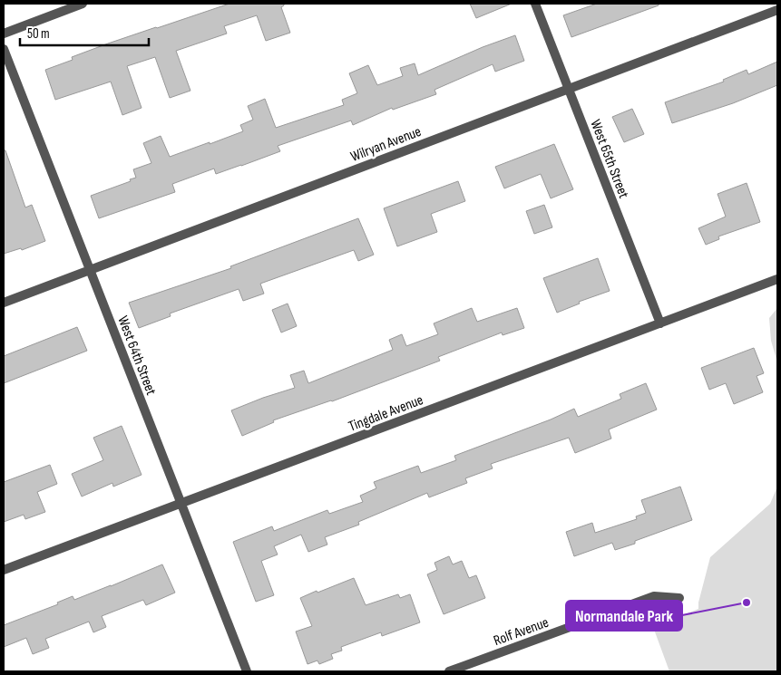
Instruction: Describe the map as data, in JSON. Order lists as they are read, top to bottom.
{
  "streets": {
    "street": [
      "Wilryan Avenue",
      "West 65th Street",
      "West 64th Street",
      "Tingdale Avenue",
      "Rolf Avenue"
    ]
  },
  "crossings": [
    ["Wilryan Avenue", "West 65th Street"],
    ["Wilryan Avenue", "West 64th Street"],
    ["West 65th Street", "Tingdale Avenue"],
    ["West 64th Street", "Tingdale Avenue"]
  ],
  "places": ["Normandale Park"],
  "scale_bar": "50 m"
}
